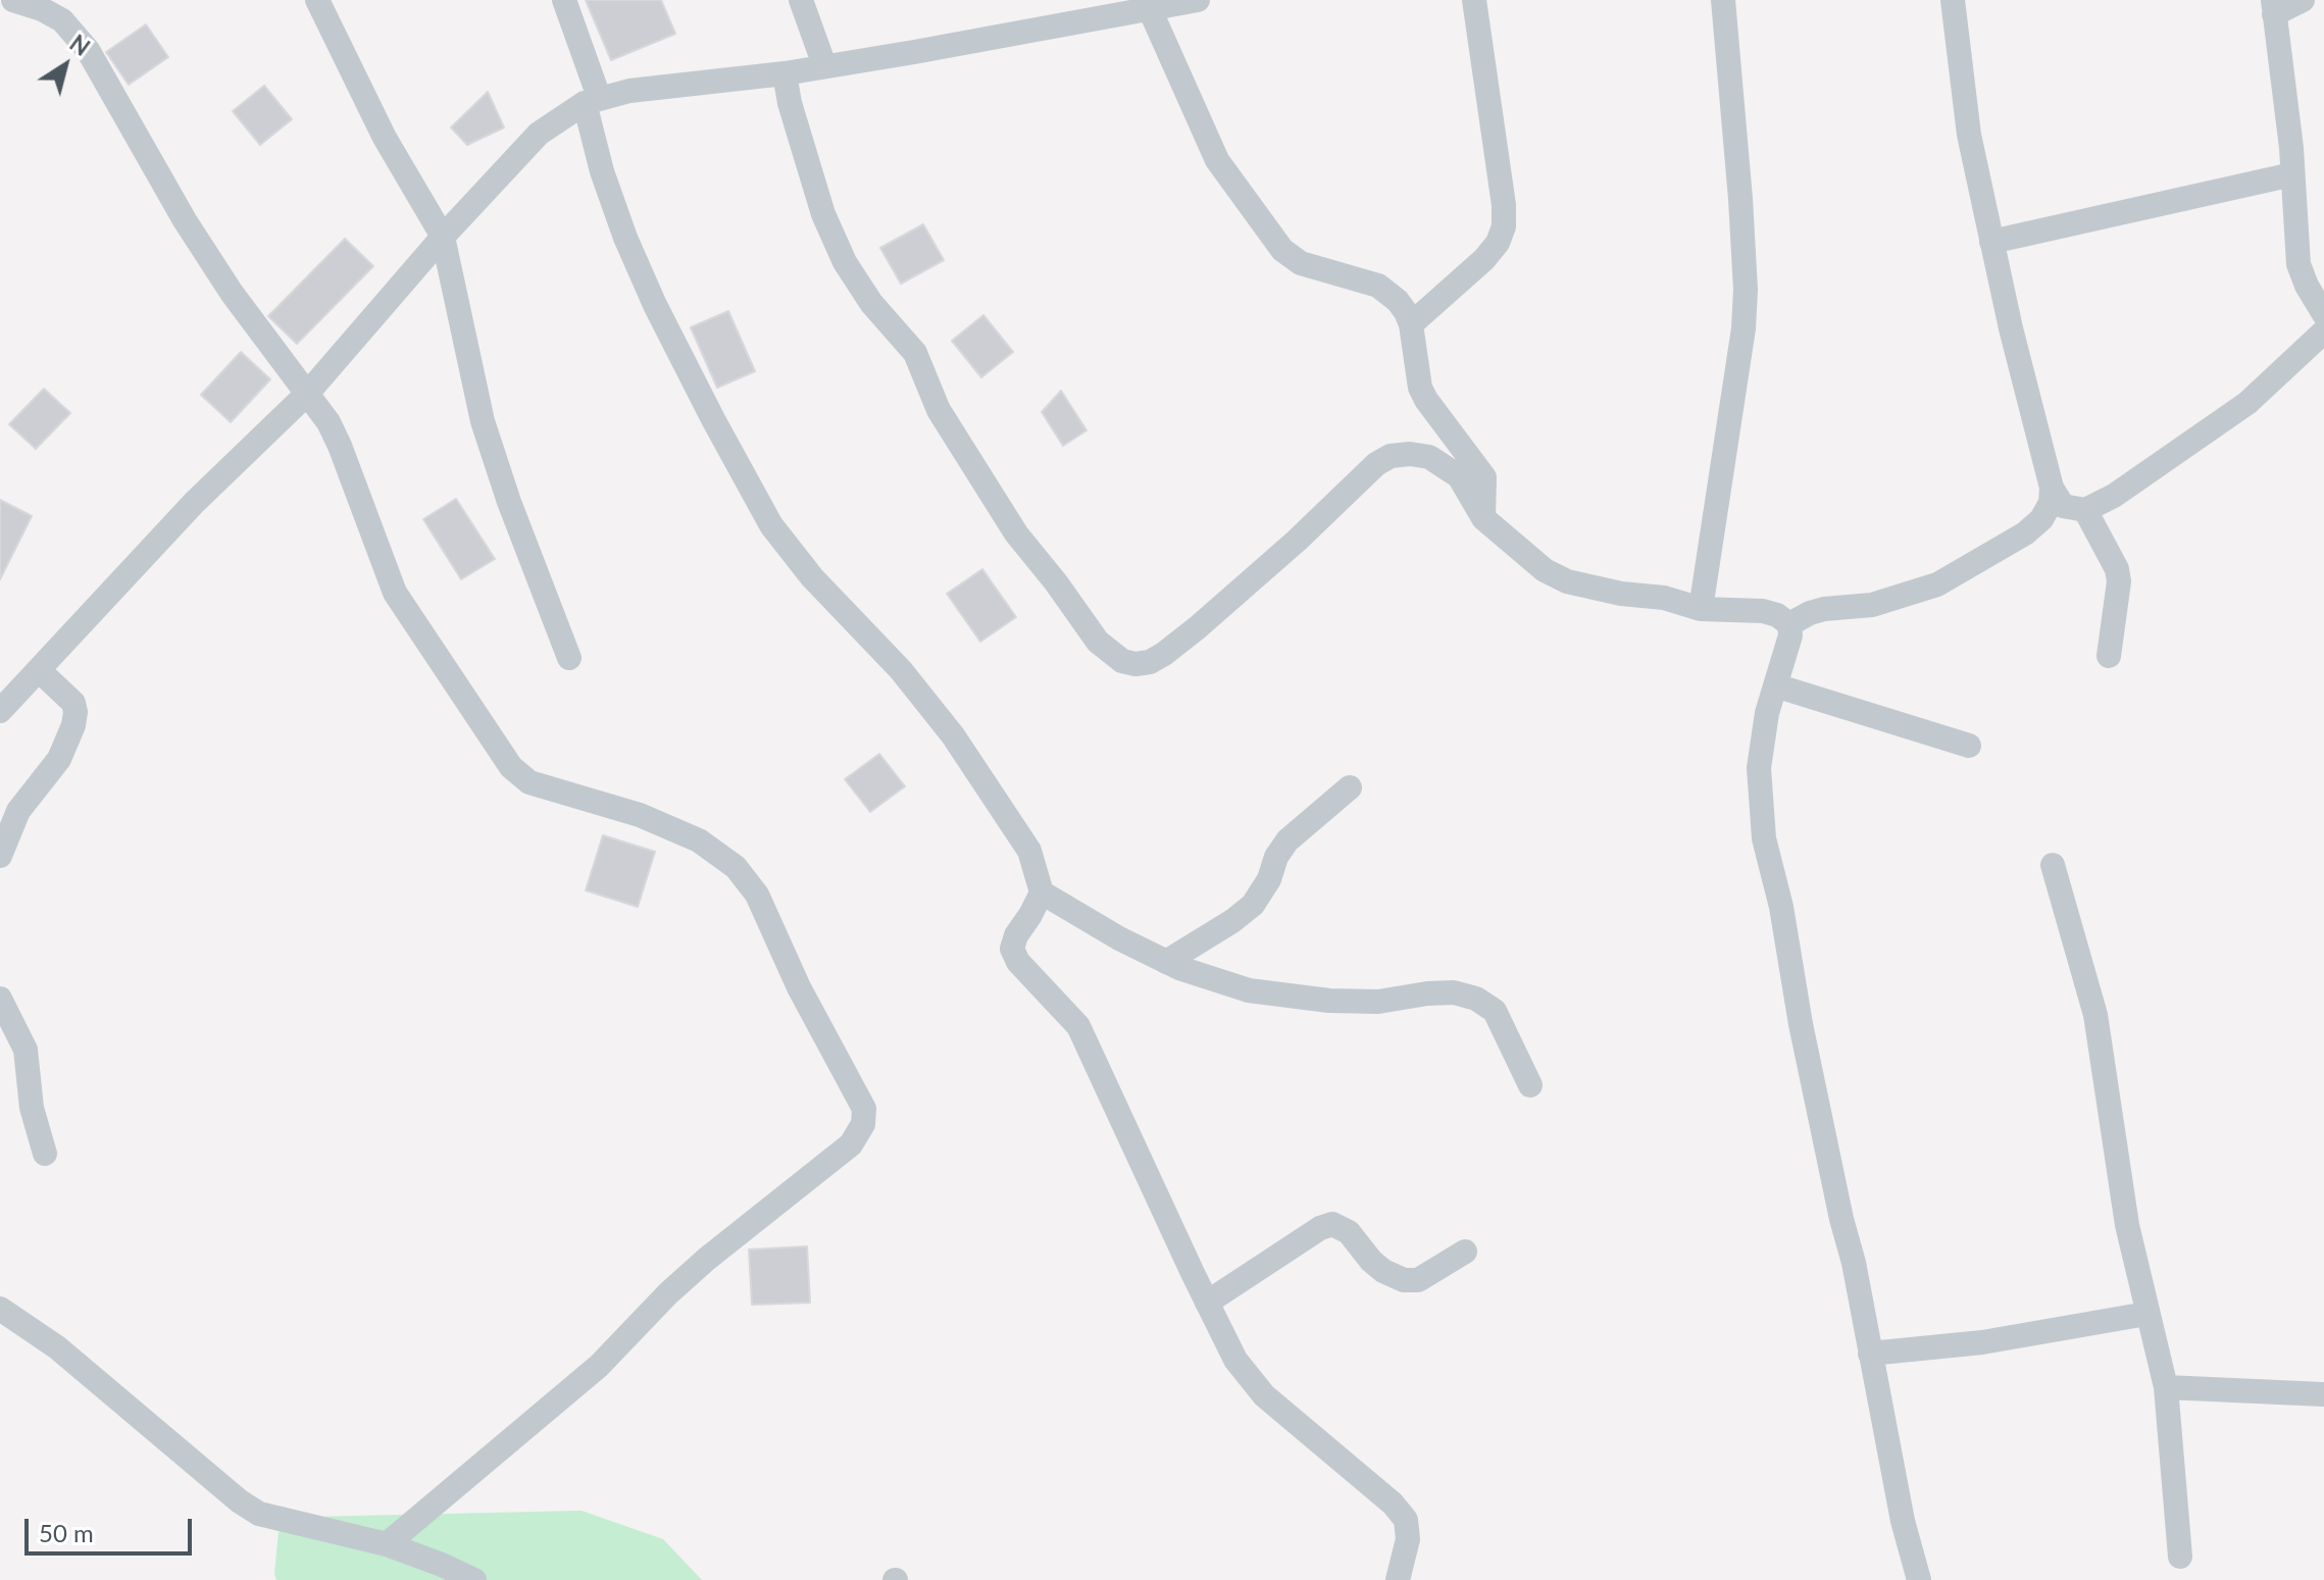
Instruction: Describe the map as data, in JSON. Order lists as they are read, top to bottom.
{
  "scale_bar": "50 m",
  "north": "top right"
}
